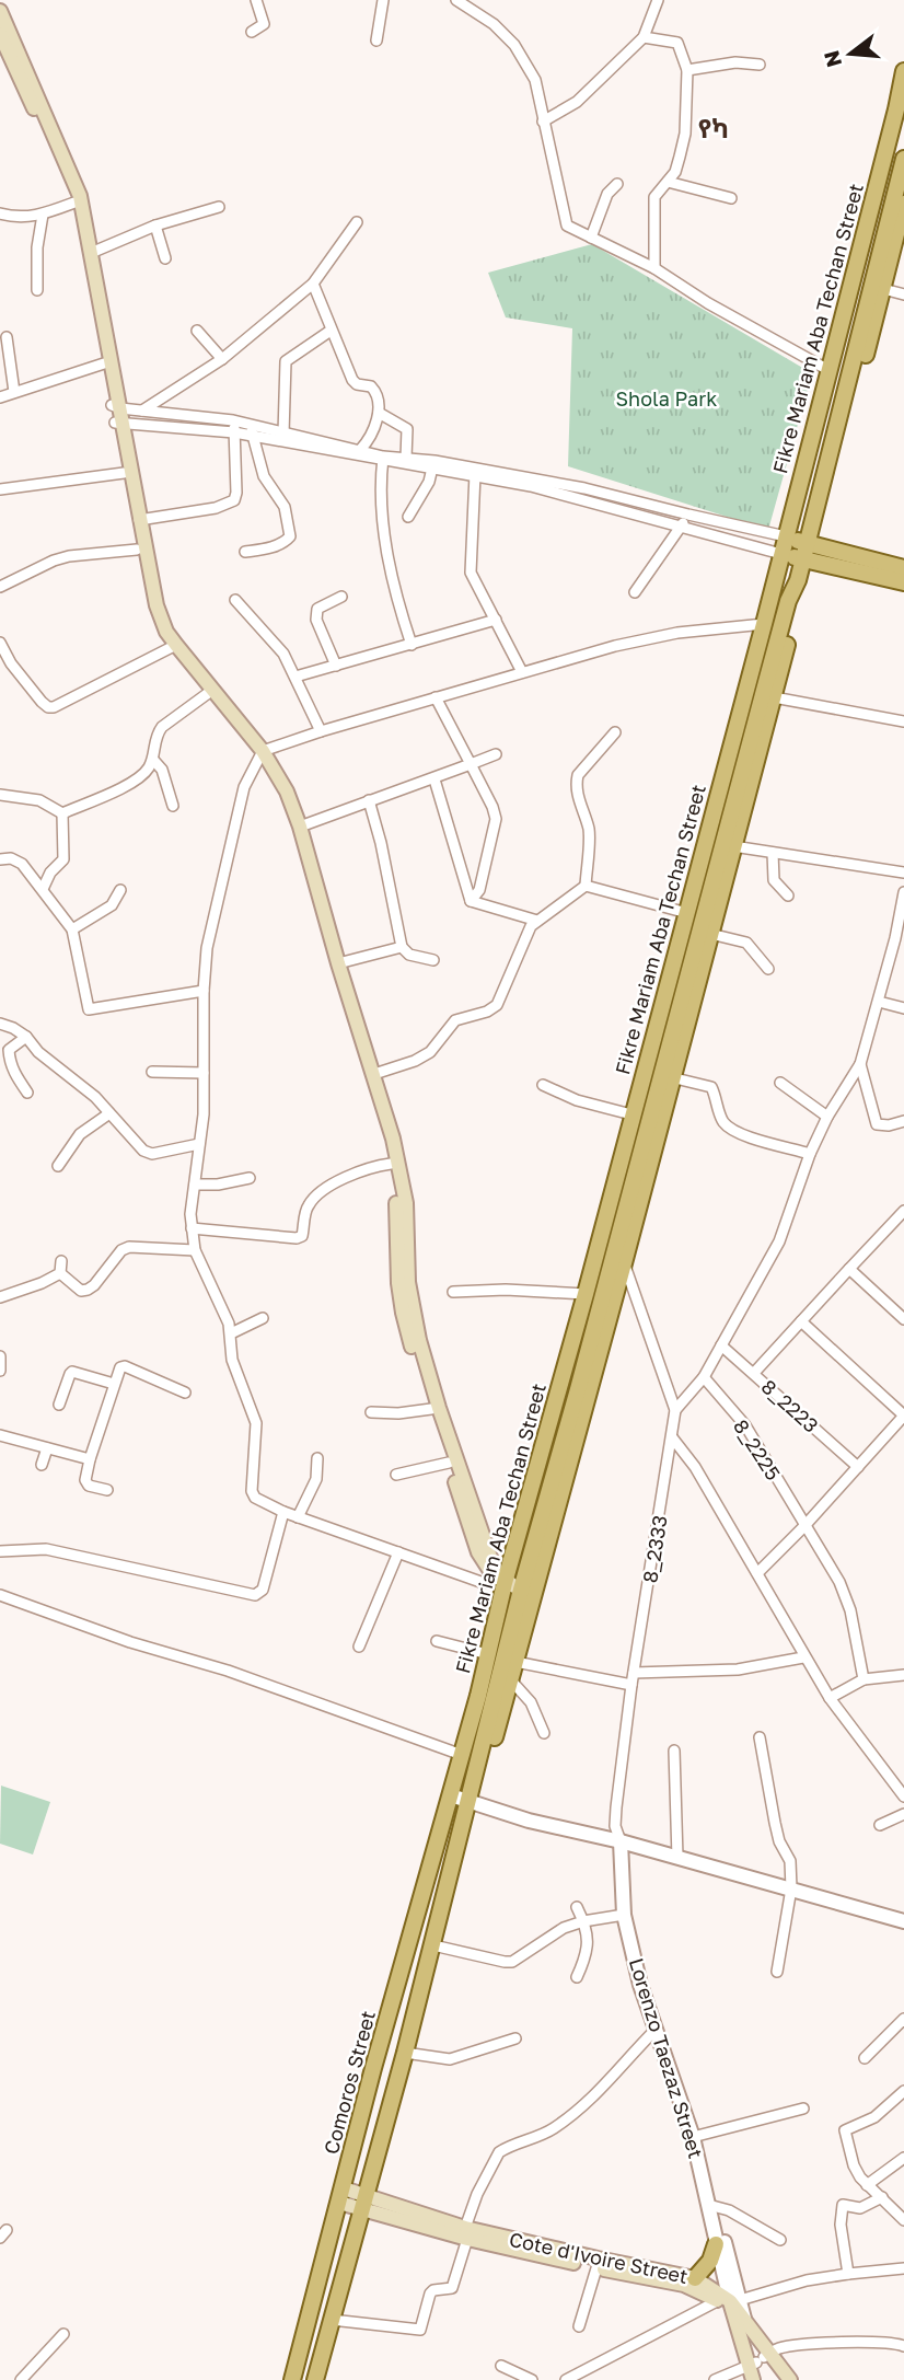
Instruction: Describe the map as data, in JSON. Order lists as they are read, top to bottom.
{
  "streets": {
    "main road": ["Fikre Mariam Aba Techan Street", "Comoros Street", "Cote d'Ivoire Street"],
    "street": [
      "8_2223",
      "8_2225",
      "8_2333",
      "Lorenzo Taezaz Street"
    ]
  },
  "crossings": [
    ["Fikre Mariam Aba Techan Street", "Comoros Street"],
    ["8_2333", "Lorenzo Taezaz Street"],
    ["Lorenzo Taezaz Street", "Cote d'Ivoire Street"],
    ["Comoros Street", "Cote d'Ivoire Street"]
  ],
  "districts": ["የካ"],
  "parks": ["Shola Park"],
  "north": "left"
}
